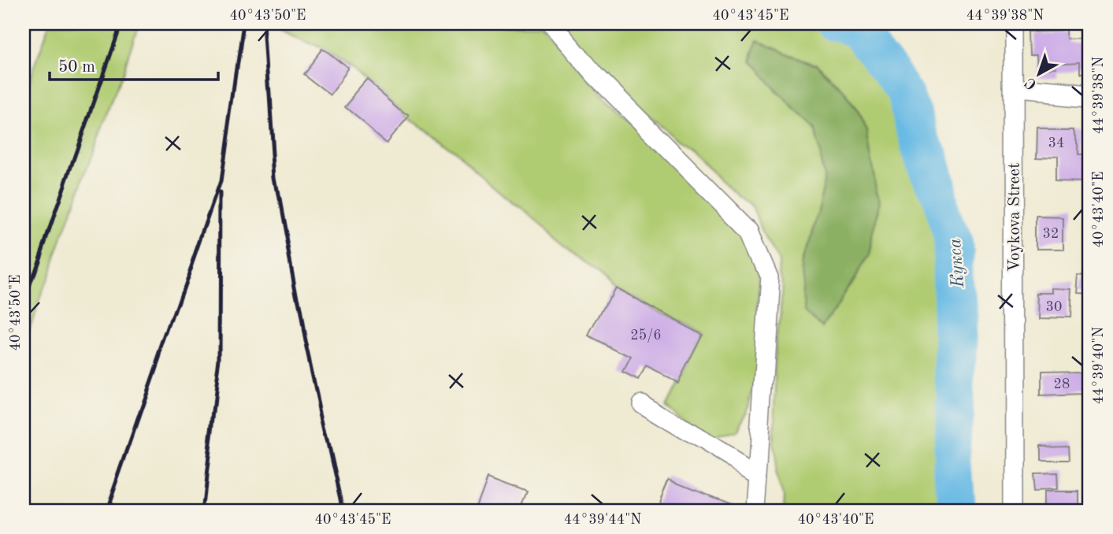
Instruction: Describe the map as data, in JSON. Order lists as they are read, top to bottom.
{
  "streets": {
    "street": ["Voykova Street"]
  },
  "water": ["Кукса"],
  "house_numbers": [
    "34",
    "32",
    "30",
    "25/6",
    "28"
  ],
  "scale_bar": "50 m",
  "north": "bottom left",
  "coordinates": [
    "40°43'50\"E",
    "40°43'45\"E",
    "44°39'38\"N",
    "40°43'40\"E",
    "44°39'40\"N",
    "44°39'44\"N"
  ]
}
